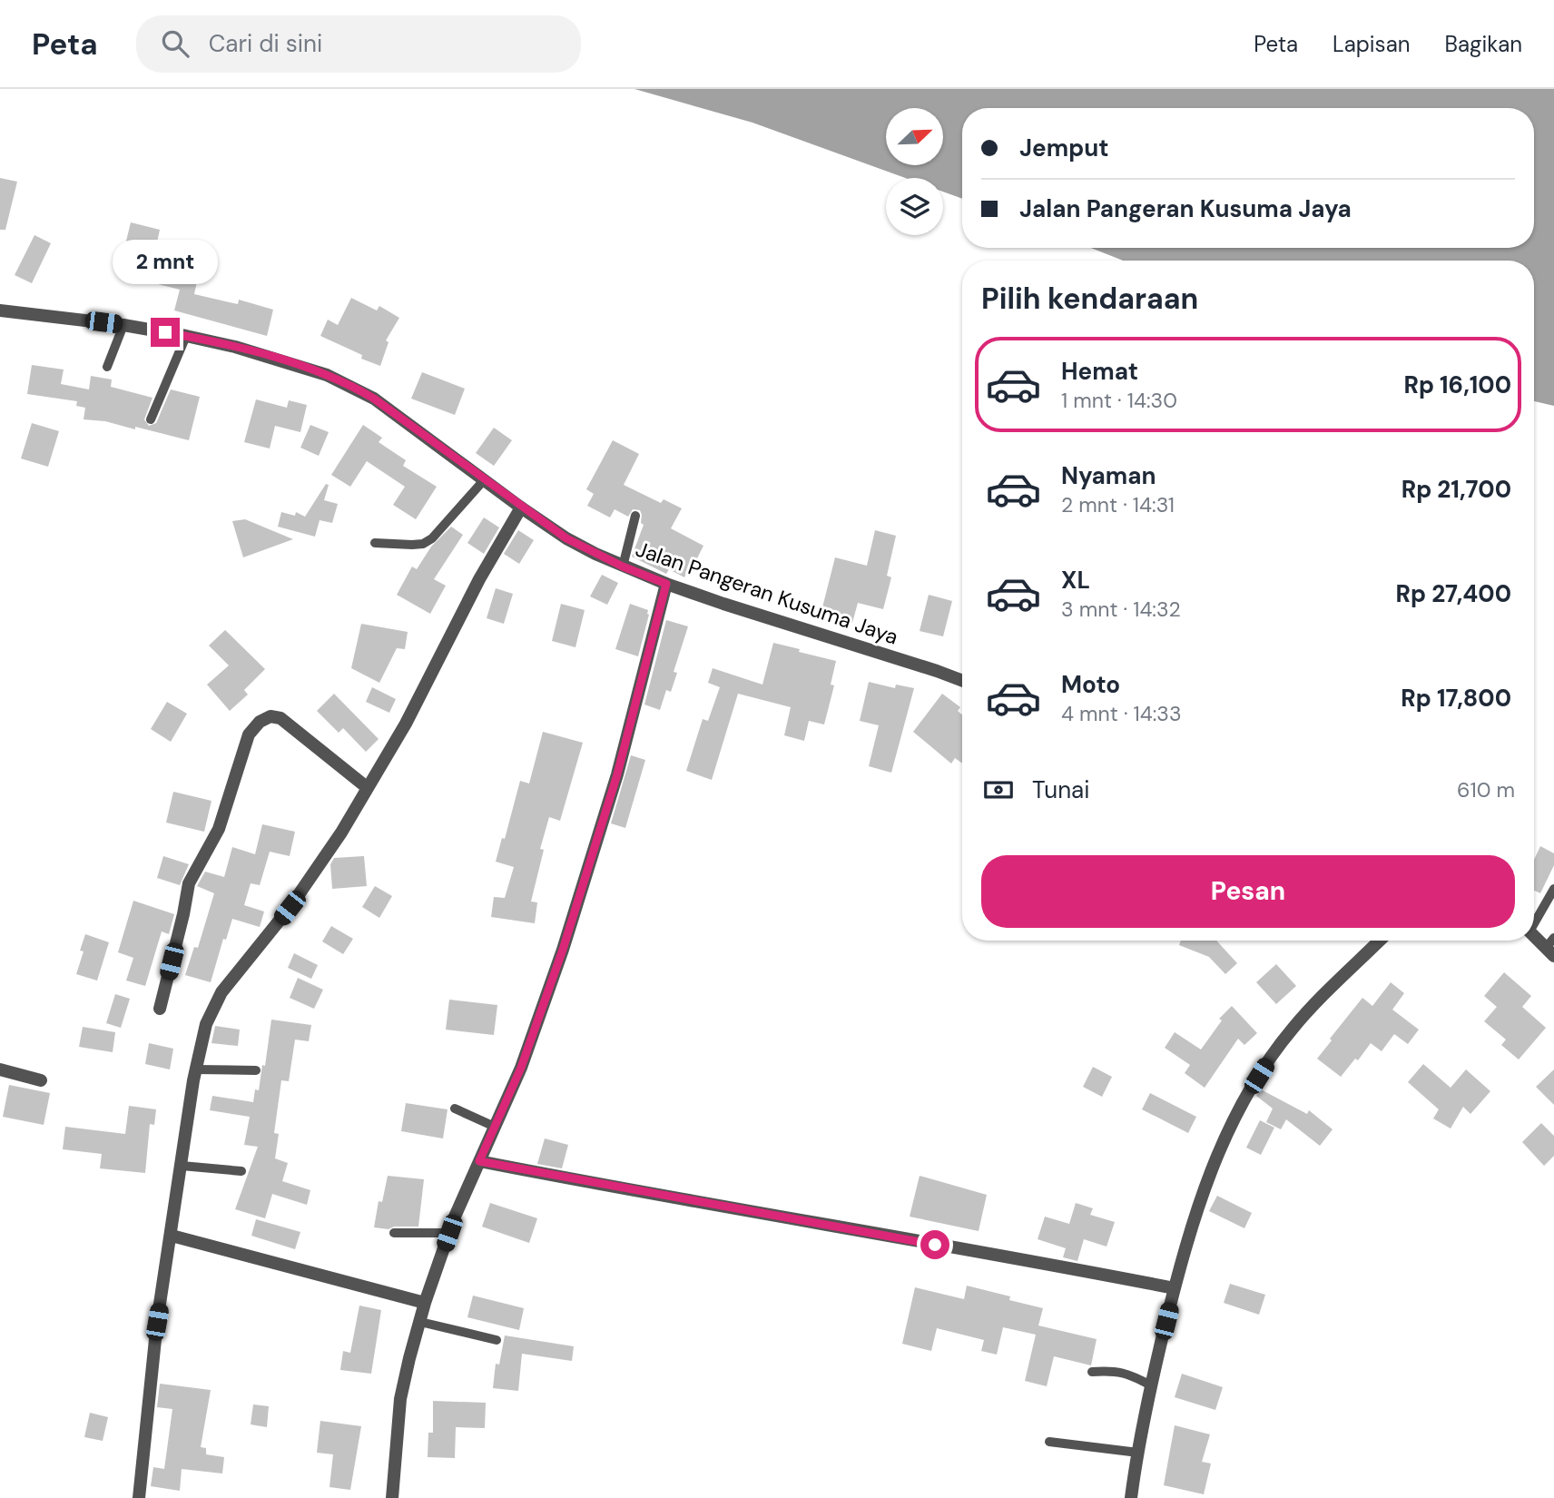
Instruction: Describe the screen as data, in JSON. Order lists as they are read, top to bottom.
{
  "streets": {
    "street": ["Jalan Pangeran Kusuma Jaya"]
  },
  "north": "top right",
  "page": {
    "header": "Peta",
    "search": "Cari di sini",
    "nav": ["Peta", "Lapisan", "Bagikan"],
    "banner": ["Jemput", "Jalan Pangeran Kusuma Jaya"],
    "bubble": "2 mnt",
    "heading": "Pilih kendaraan",
    "list": [
      {
        "name": "Hemat",
        "note": "1 mnt · 14:30",
        "value": "Rp 16,100"
      },
      {
        "name": "Nyaman",
        "note": "2 mnt · 14:31",
        "value": "Rp 21,700"
      },
      {
        "name": "XL",
        "note": "3 mnt · 14:32",
        "value": "Rp 27,400"
      },
      {
        "name": "Moto",
        "note": "4 mnt · 14:33",
        "value": "Rp 17,800"
      }
    ],
    "pay": ["Tunai", "610 m"],
    "buttons": "Pesan"
  }
}
